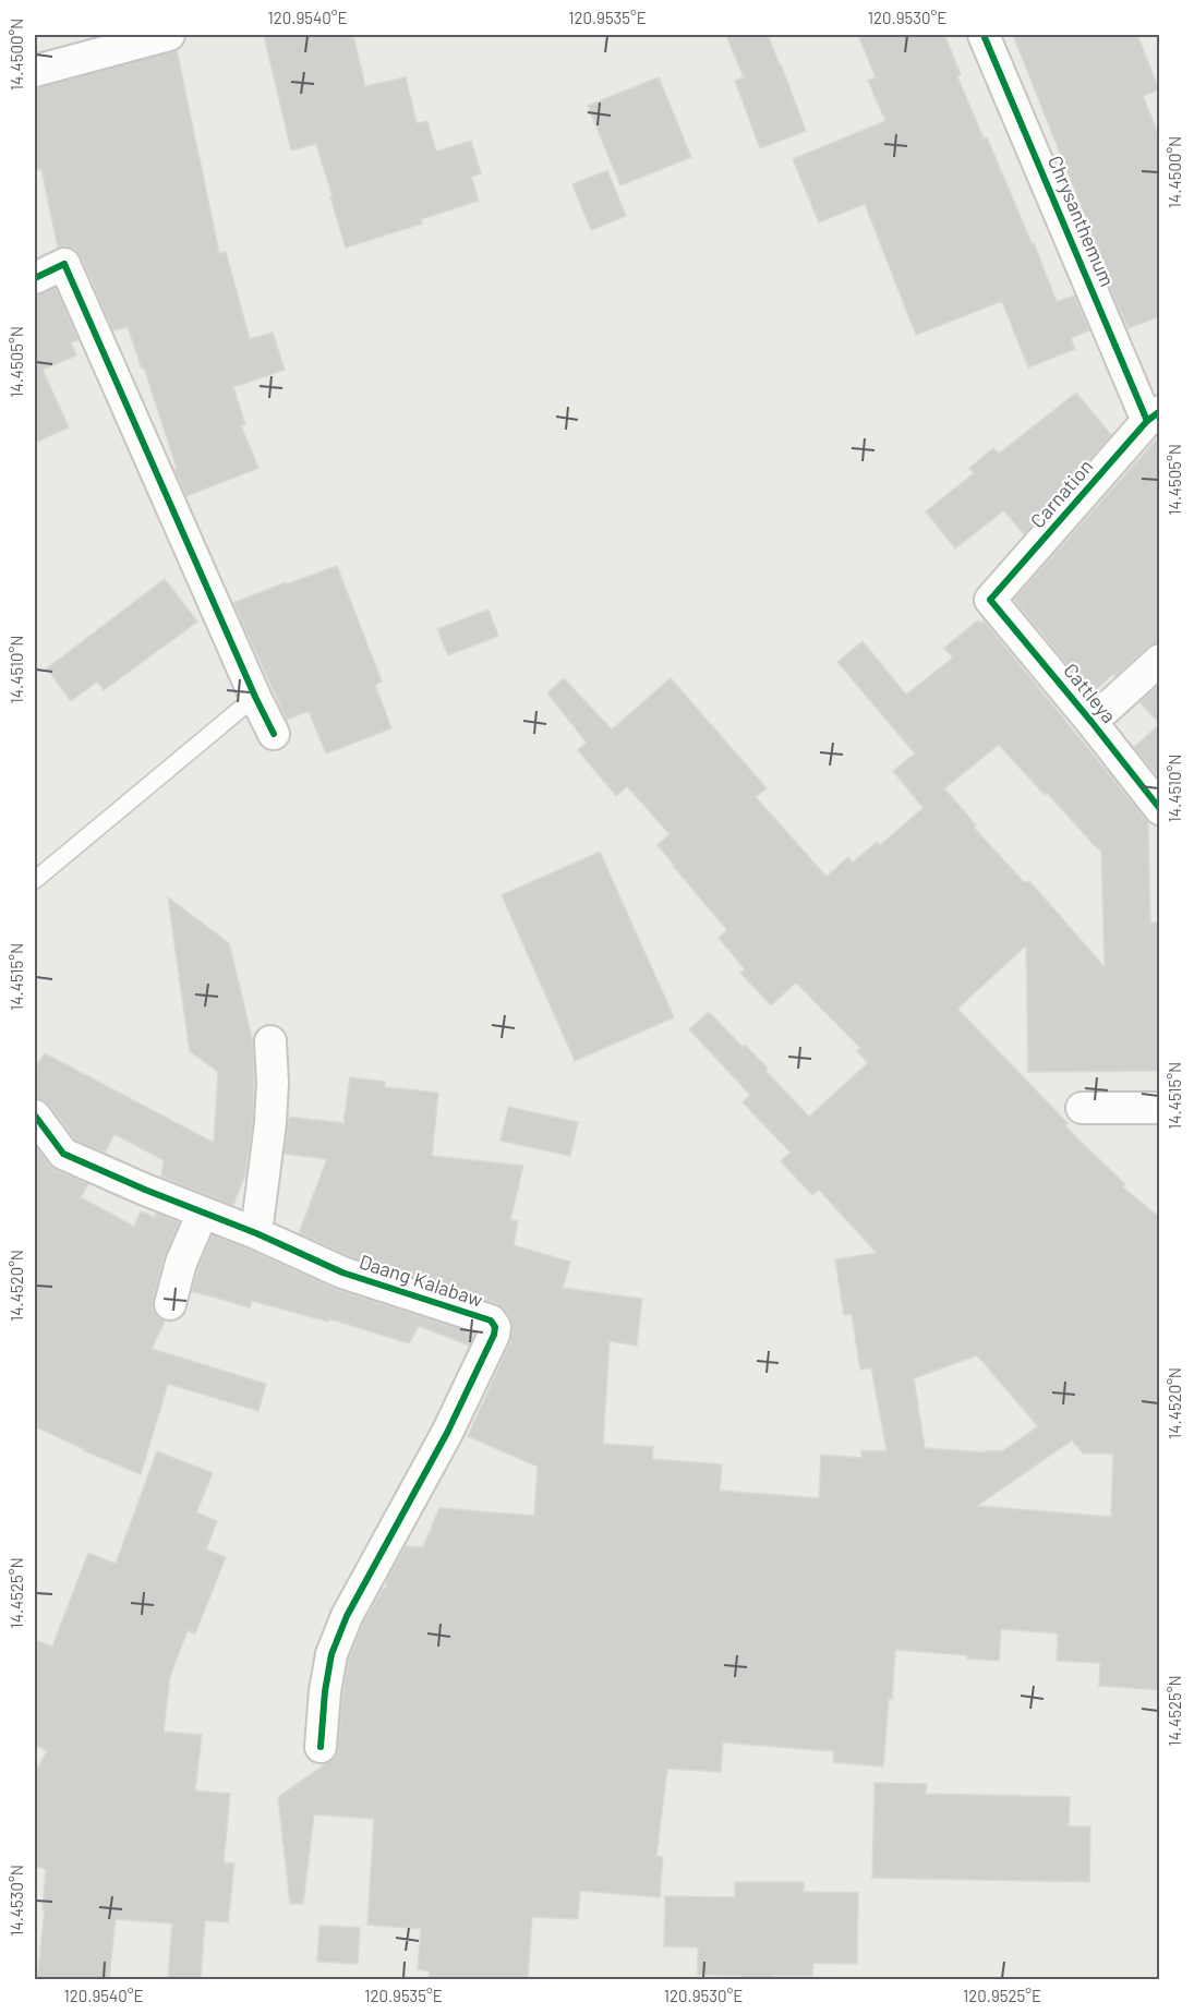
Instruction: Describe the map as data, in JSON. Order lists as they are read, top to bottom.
{
  "streets": {
    "street": [
      "Chrysanthemum",
      "Carnation",
      "Cattleya",
      "Daang Kalabaw"
    ]
  },
  "crossings": [
    ["Chrysanthemum", "Carnation"],
    ["Carnation", "Cattleya"]
  ],
  "coordinates": [
    "120.9540°E",
    "120.9535°E",
    "120.9530°E",
    "14.4500°N",
    "14.4505°N",
    "14.4510°N",
    "14.4515°N",
    "14.4520°N",
    "14.4525°N",
    "14.4530°N",
    "120.9525°E"
  ]
}
